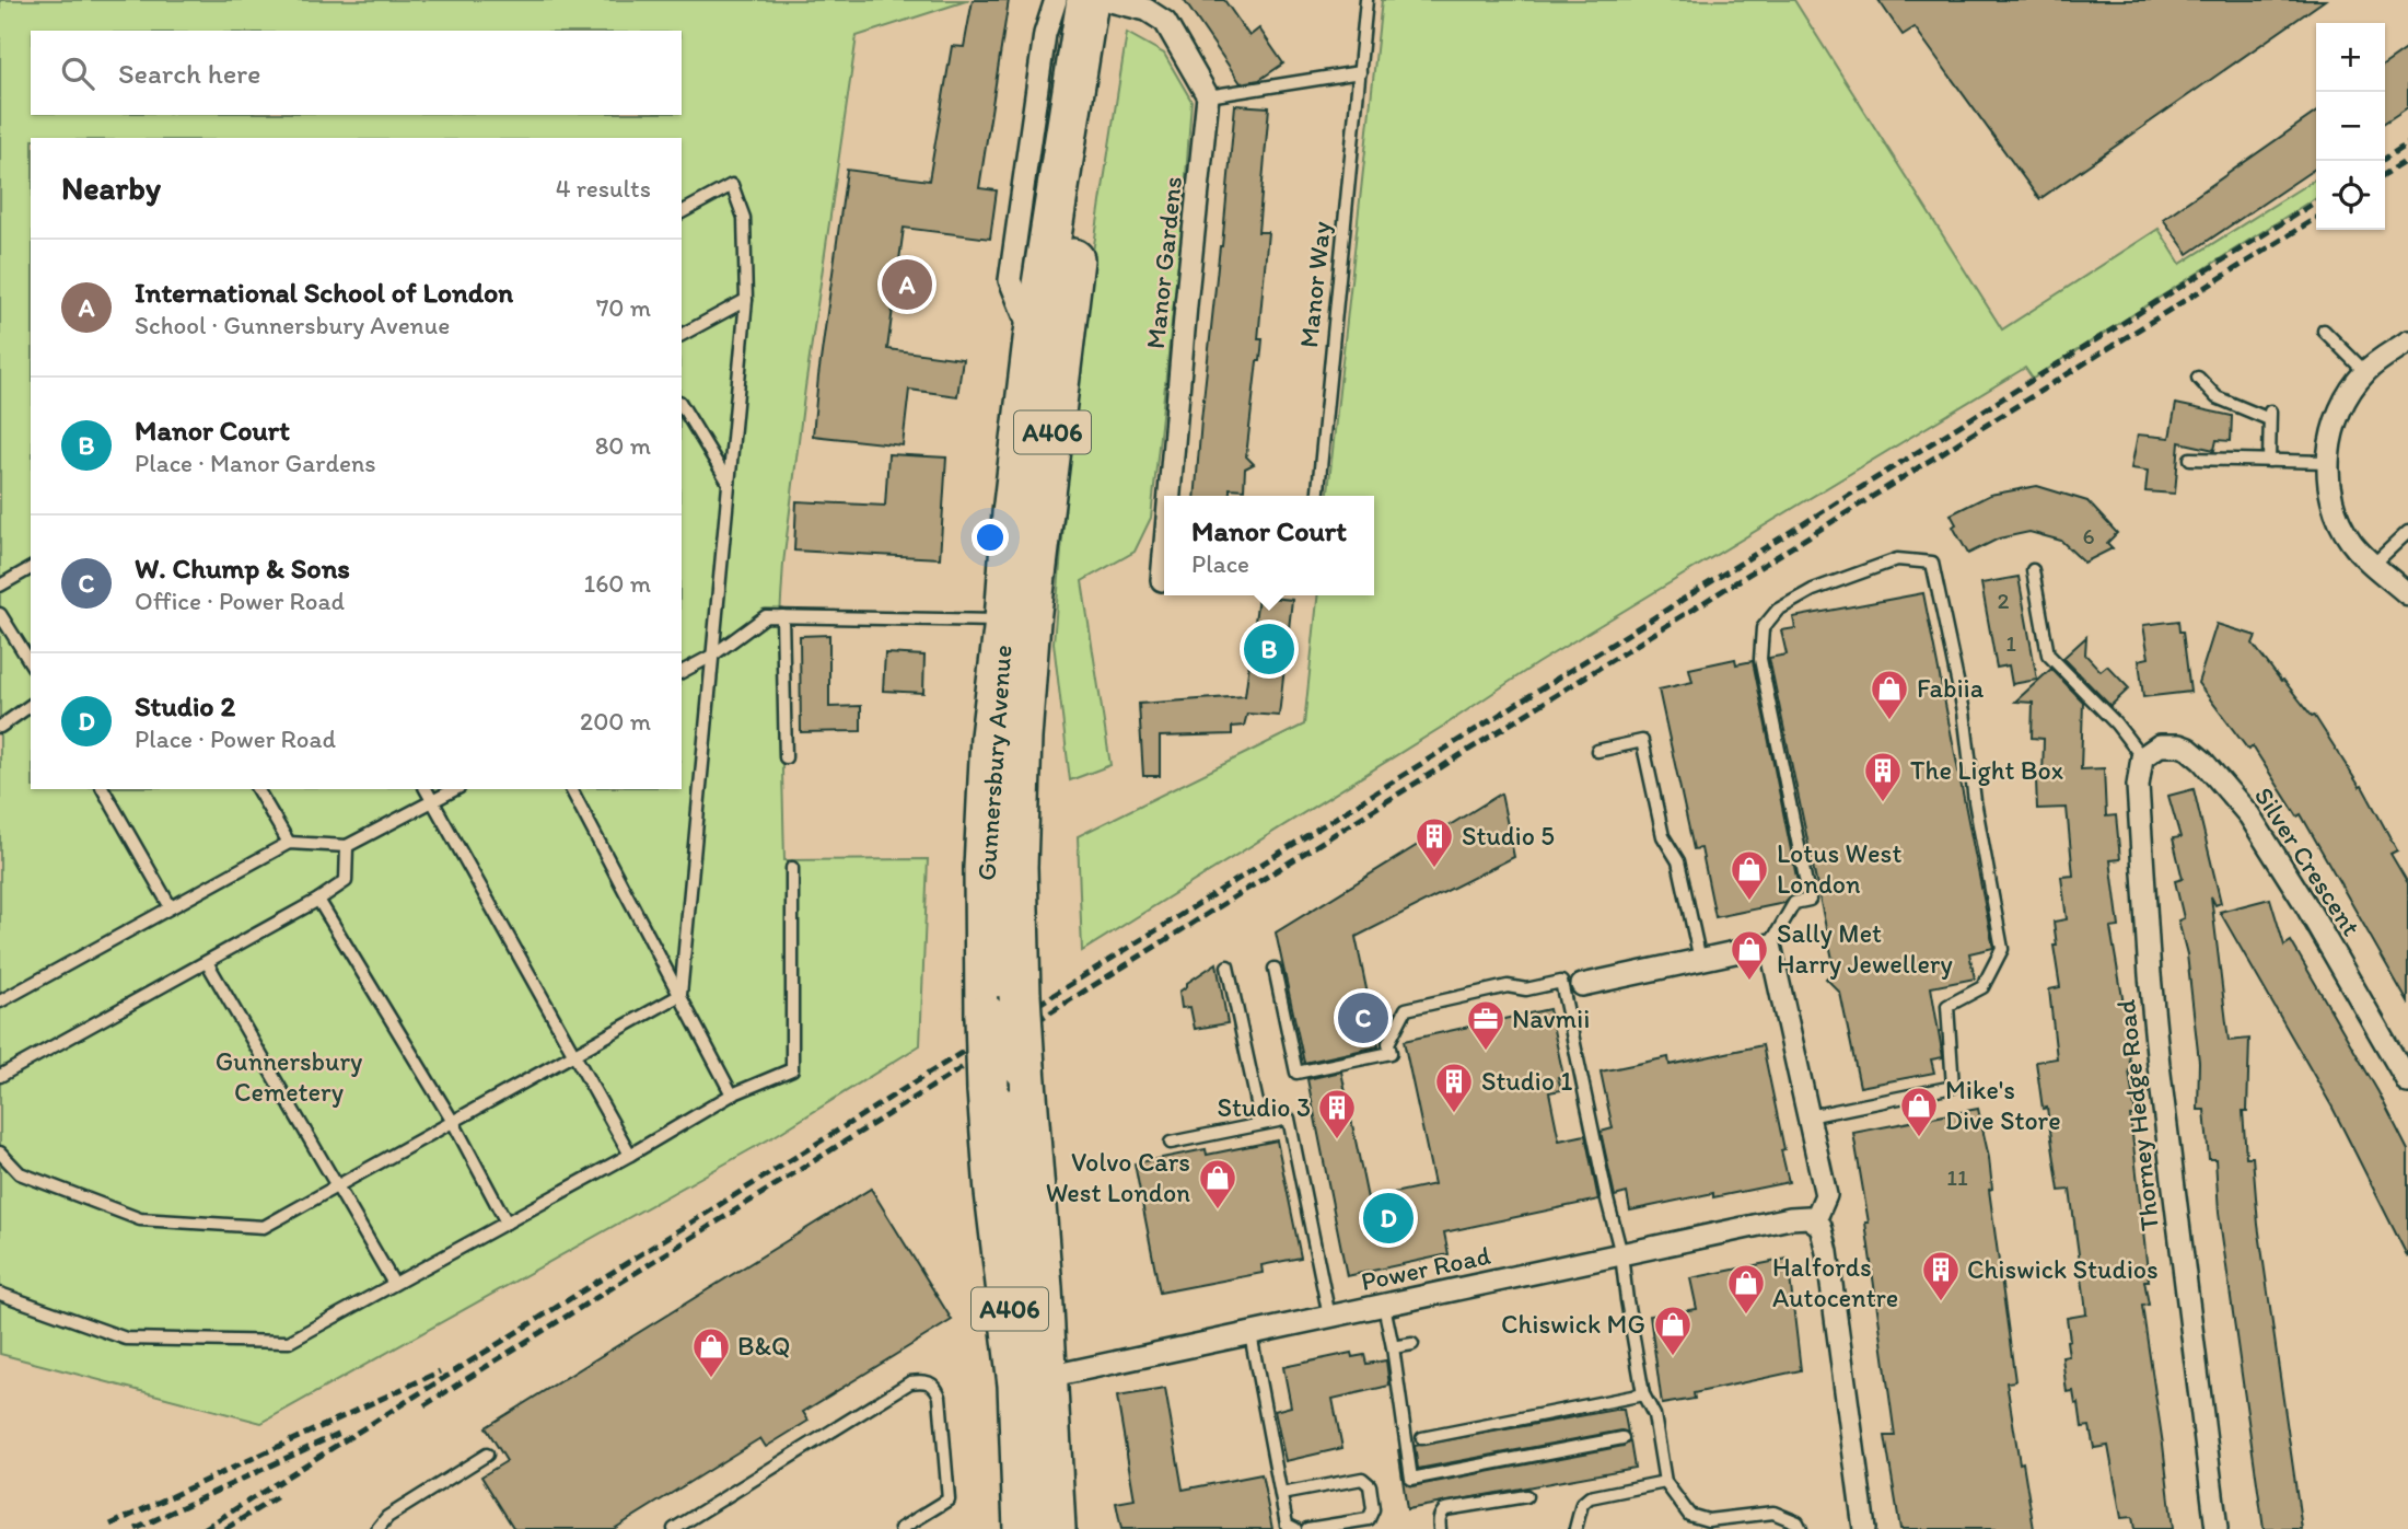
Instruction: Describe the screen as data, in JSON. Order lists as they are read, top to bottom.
{
  "streets": {
    "highway": ["A406", "Gunnersbury Avenue"],
    "street": [
      "Manor Gardens",
      "Silver Crescent",
      "Thorney Hedge Road",
      "Power Road"
    ],
    "lane": ["Manor Way"]
  },
  "crossings": [
    ["Gunnersbury Avenue", "Power Road"],
    ["Silver Crescent", "Thorney Hedge Road"]
  ],
  "parks": ["Gunnersbury Cemetery"],
  "places": {
    "shop": [
      "Fabiia",
      "Lotus West London",
      "Sally Met Harry Jewellery",
      "Mike's Dive Store",
      "Volvo Cars West London",
      "Halfords Autocentre",
      "Chiswick MG",
      "B&Q"
    ],
    "building": [
      "The Light Box",
      "Studio 5",
      "Studio 1",
      "Studio 3",
      "Chiswick Studios"
    ],
    "office": ["Navmii"]
  },
  "house_numbers": [
    "6",
    "2",
    "1",
    "11"
  ],
  "page": {
    "map_buttons": ["+", "−"],
    "search": "Search here",
    "heading": ["Nearby", "4 results"],
    "list": [
      {
        "mark": "A",
        "name": "International School of London",
        "note": "School · Gunnersbury Avenue",
        "value": "70 m"
      },
      {
        "mark": "B",
        "name": "Manor Court",
        "note": "Place · Manor Gardens",
        "value": "80 m"
      },
      {
        "mark": "C",
        "name": "W. Chump & Sons",
        "note": "Office · Power Road",
        "value": "160 m"
      },
      {
        "mark": "D",
        "name": "Studio 2",
        "note": "Place · Power Road",
        "value": "200 m"
      }
    ],
    "pins": [
      "A",
      "B",
      "C",
      "D"
    ],
    "popup": ["Manor Court", "Place"]
  }
}
